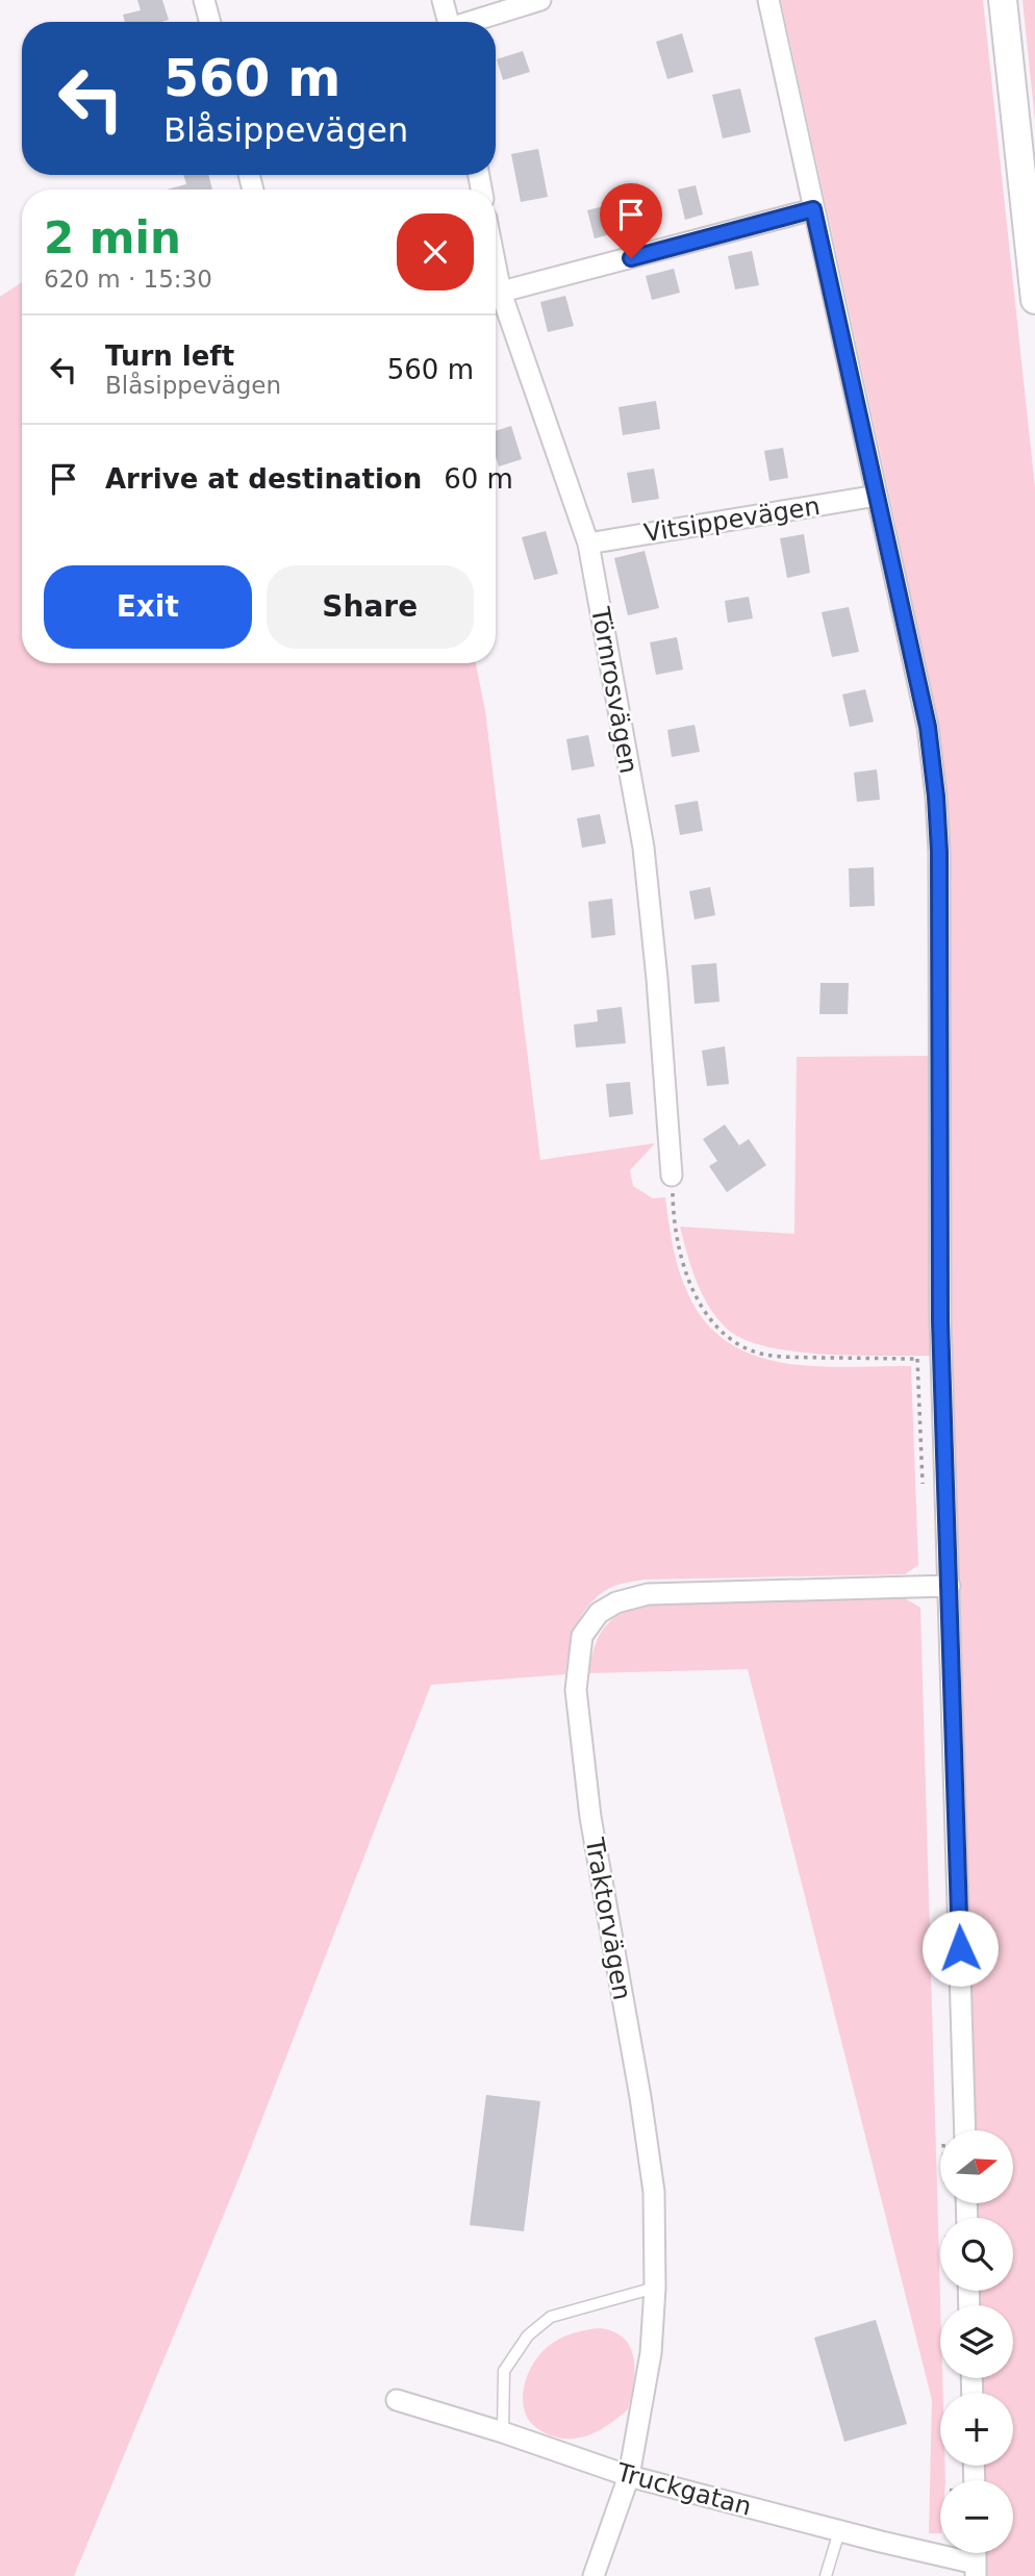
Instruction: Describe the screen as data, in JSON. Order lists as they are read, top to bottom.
{
  "streets": {
    "street": [
      "Vitsippevägen",
      "Törnrosvägen",
      "Traktorvägen",
      "Truckgatan"
    ]
  },
  "crossings": [
    ["Vitsippevägen", "Törnrosvägen"],
    ["Traktorvägen", "Truckgatan"]
  ],
  "north": "right",
  "page": {
    "turn": ["560 m", "Blåsippevägen"],
    "heading": ["2 min", "620 m · 15:30"],
    "list": [
      {
        "name": "Turn left",
        "note": "Blåsippevägen",
        "value": "560 m"
      },
      {
        "name": "Arrive at destination",
        "value": "60 m"
      }
    ],
    "buttons": ["Exit", "Share"],
    "map_buttons": ["+", "−"]
  }
}
